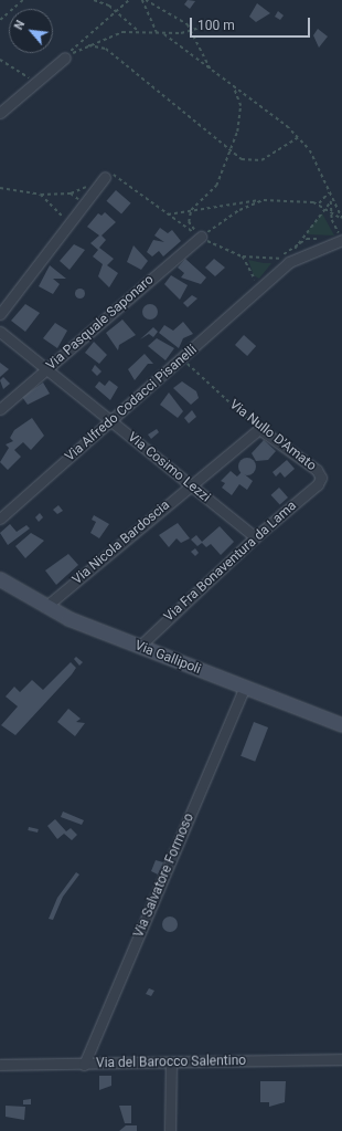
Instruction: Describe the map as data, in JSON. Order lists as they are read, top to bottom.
{
  "streets": {
    "main road": ["Via Gallipoli"],
    "street": [
      "Via Pasquale Saponaro",
      "Via Alfredo Codacci Pisanelli",
      "Via Nullo D'Amato",
      "Via Cosimo Lezzi",
      "Via Nicola Bardoscia",
      "Via Fra Bonaventura da Lama",
      "Via Salvatore Formoso",
      "Via del Barocco Salentino"
    ]
  },
  "crossings": [
    ["Via Pasquale Saponaro", "Via Cosimo Lezzi"],
    ["Via Alfredo Codacci Pisanelli", "Via Nullo D'Amato"],
    ["Via Alfredo Codacci Pisanelli", "Via Cosimo Lezzi"],
    ["Via Nullo D'Amato", "Via Nicola Bardoscia"],
    ["Via Nullo D'Amato", "Via Fra Bonaventura da Lama"],
    ["Via Cosimo Lezzi", "Via Nicola Bardoscia"],
    ["Via Cosimo Lezzi", "Via Fra Bonaventura da Lama"],
    ["Via Nicola Bardoscia", "Via Gallipoli"],
    ["Via Fra Bonaventura da Lama", "Via Gallipoli"],
    ["Via Gallipoli", "Via Salvatore Formoso"],
    ["Via Salvatore Formoso", "Via del Barocco Salentino"]
  ],
  "scale_bar": "100 m",
  "north": "top left"
}
